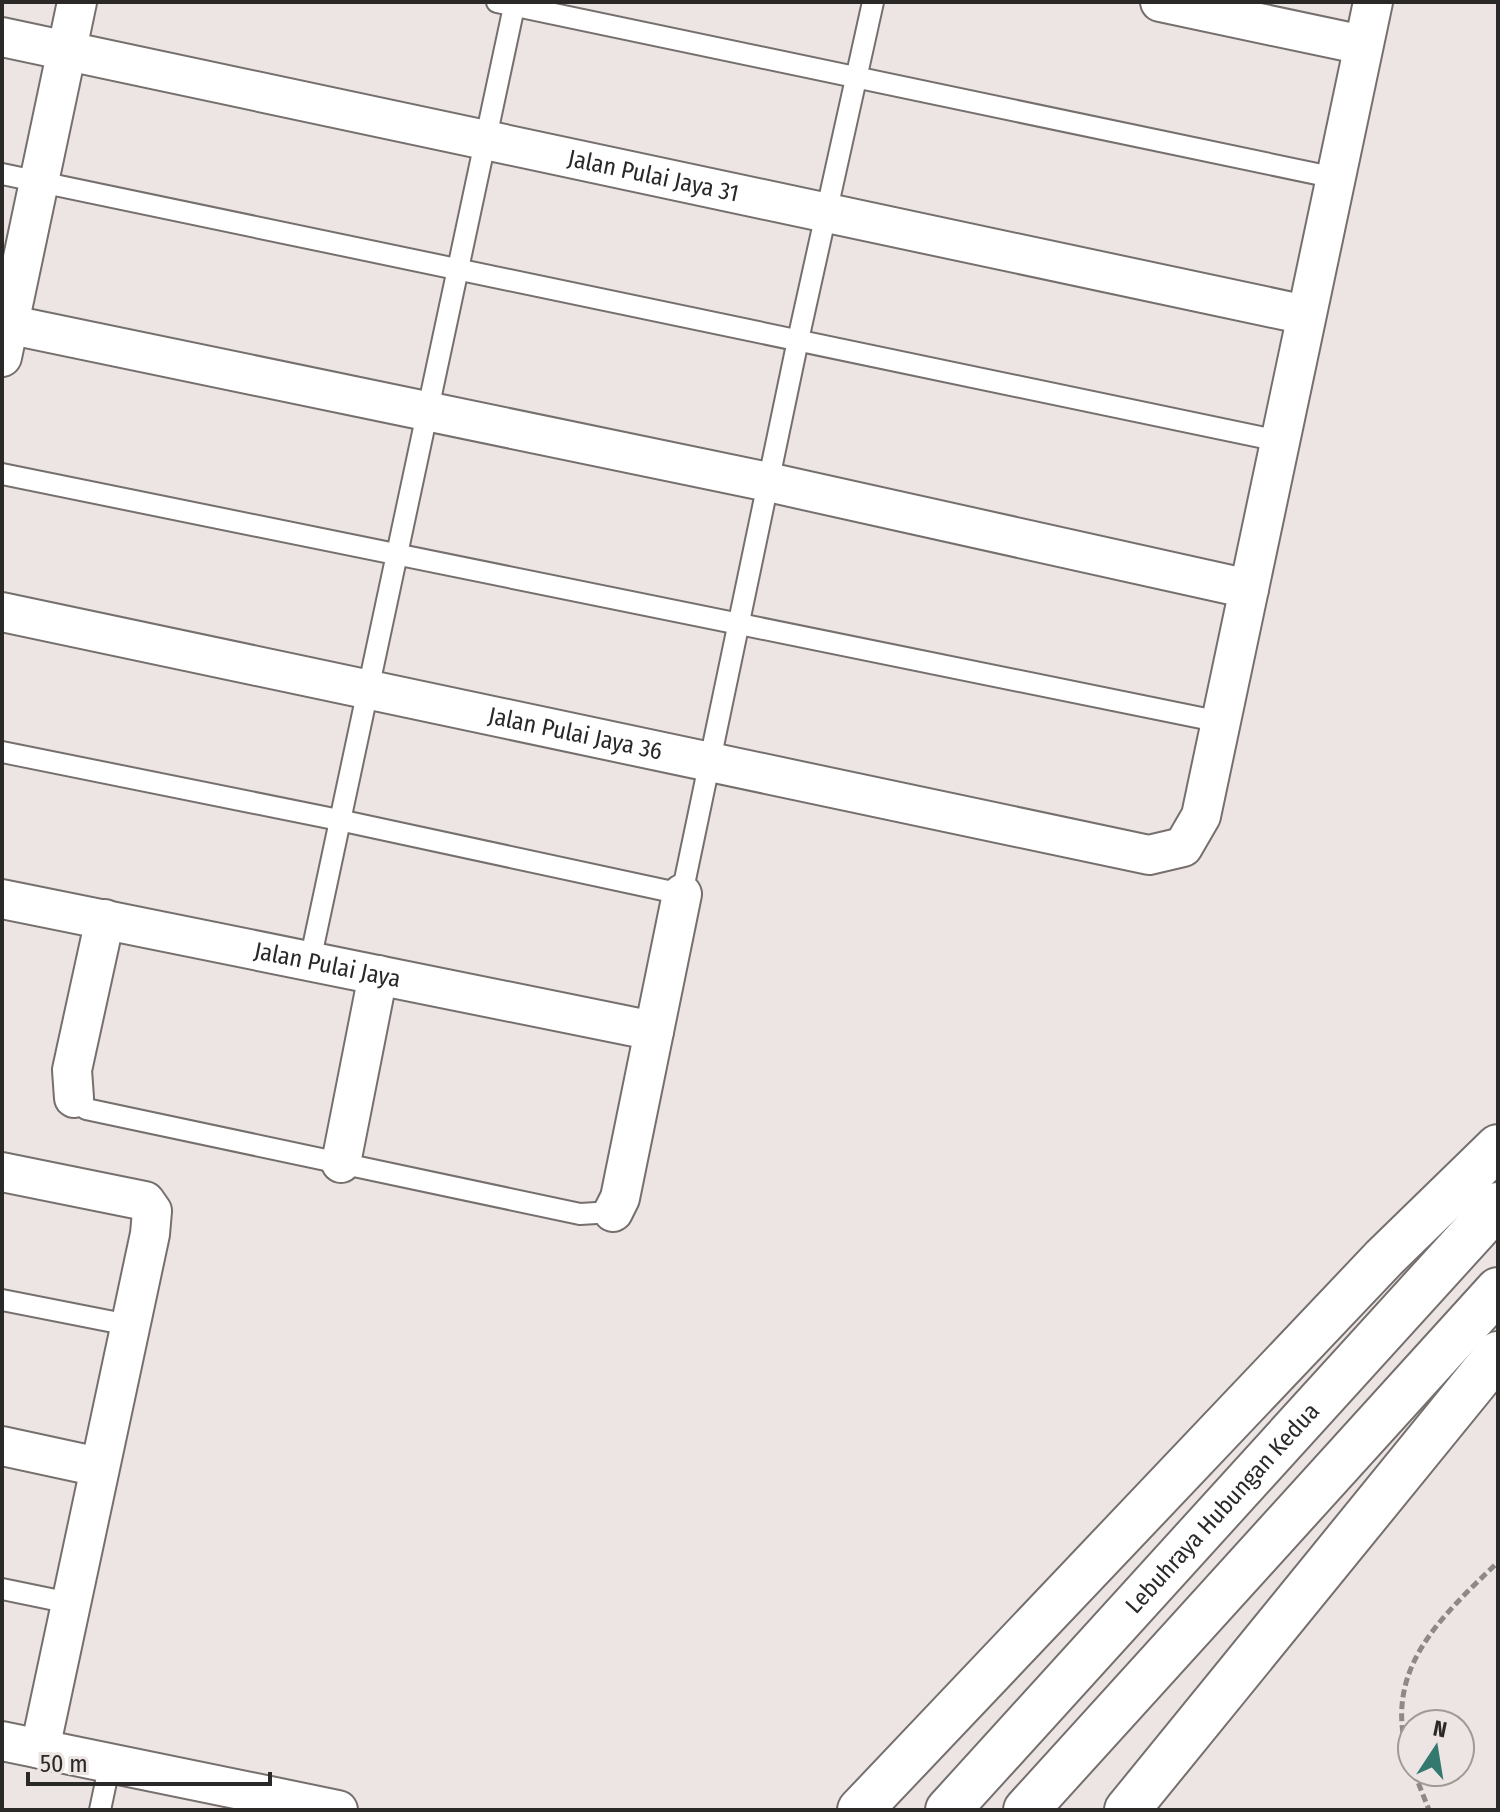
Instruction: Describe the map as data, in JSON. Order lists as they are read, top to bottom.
{
  "streets": {
    "highway": ["Lebuhraya Hubungan Kedua"],
    "street": ["Jalan Pulai Jaya 31", "Jalan Pulai Jaya 36", "Jalan Pulai Jaya"]
  },
  "scale_bar": "50 m",
  "north": "top"
}
